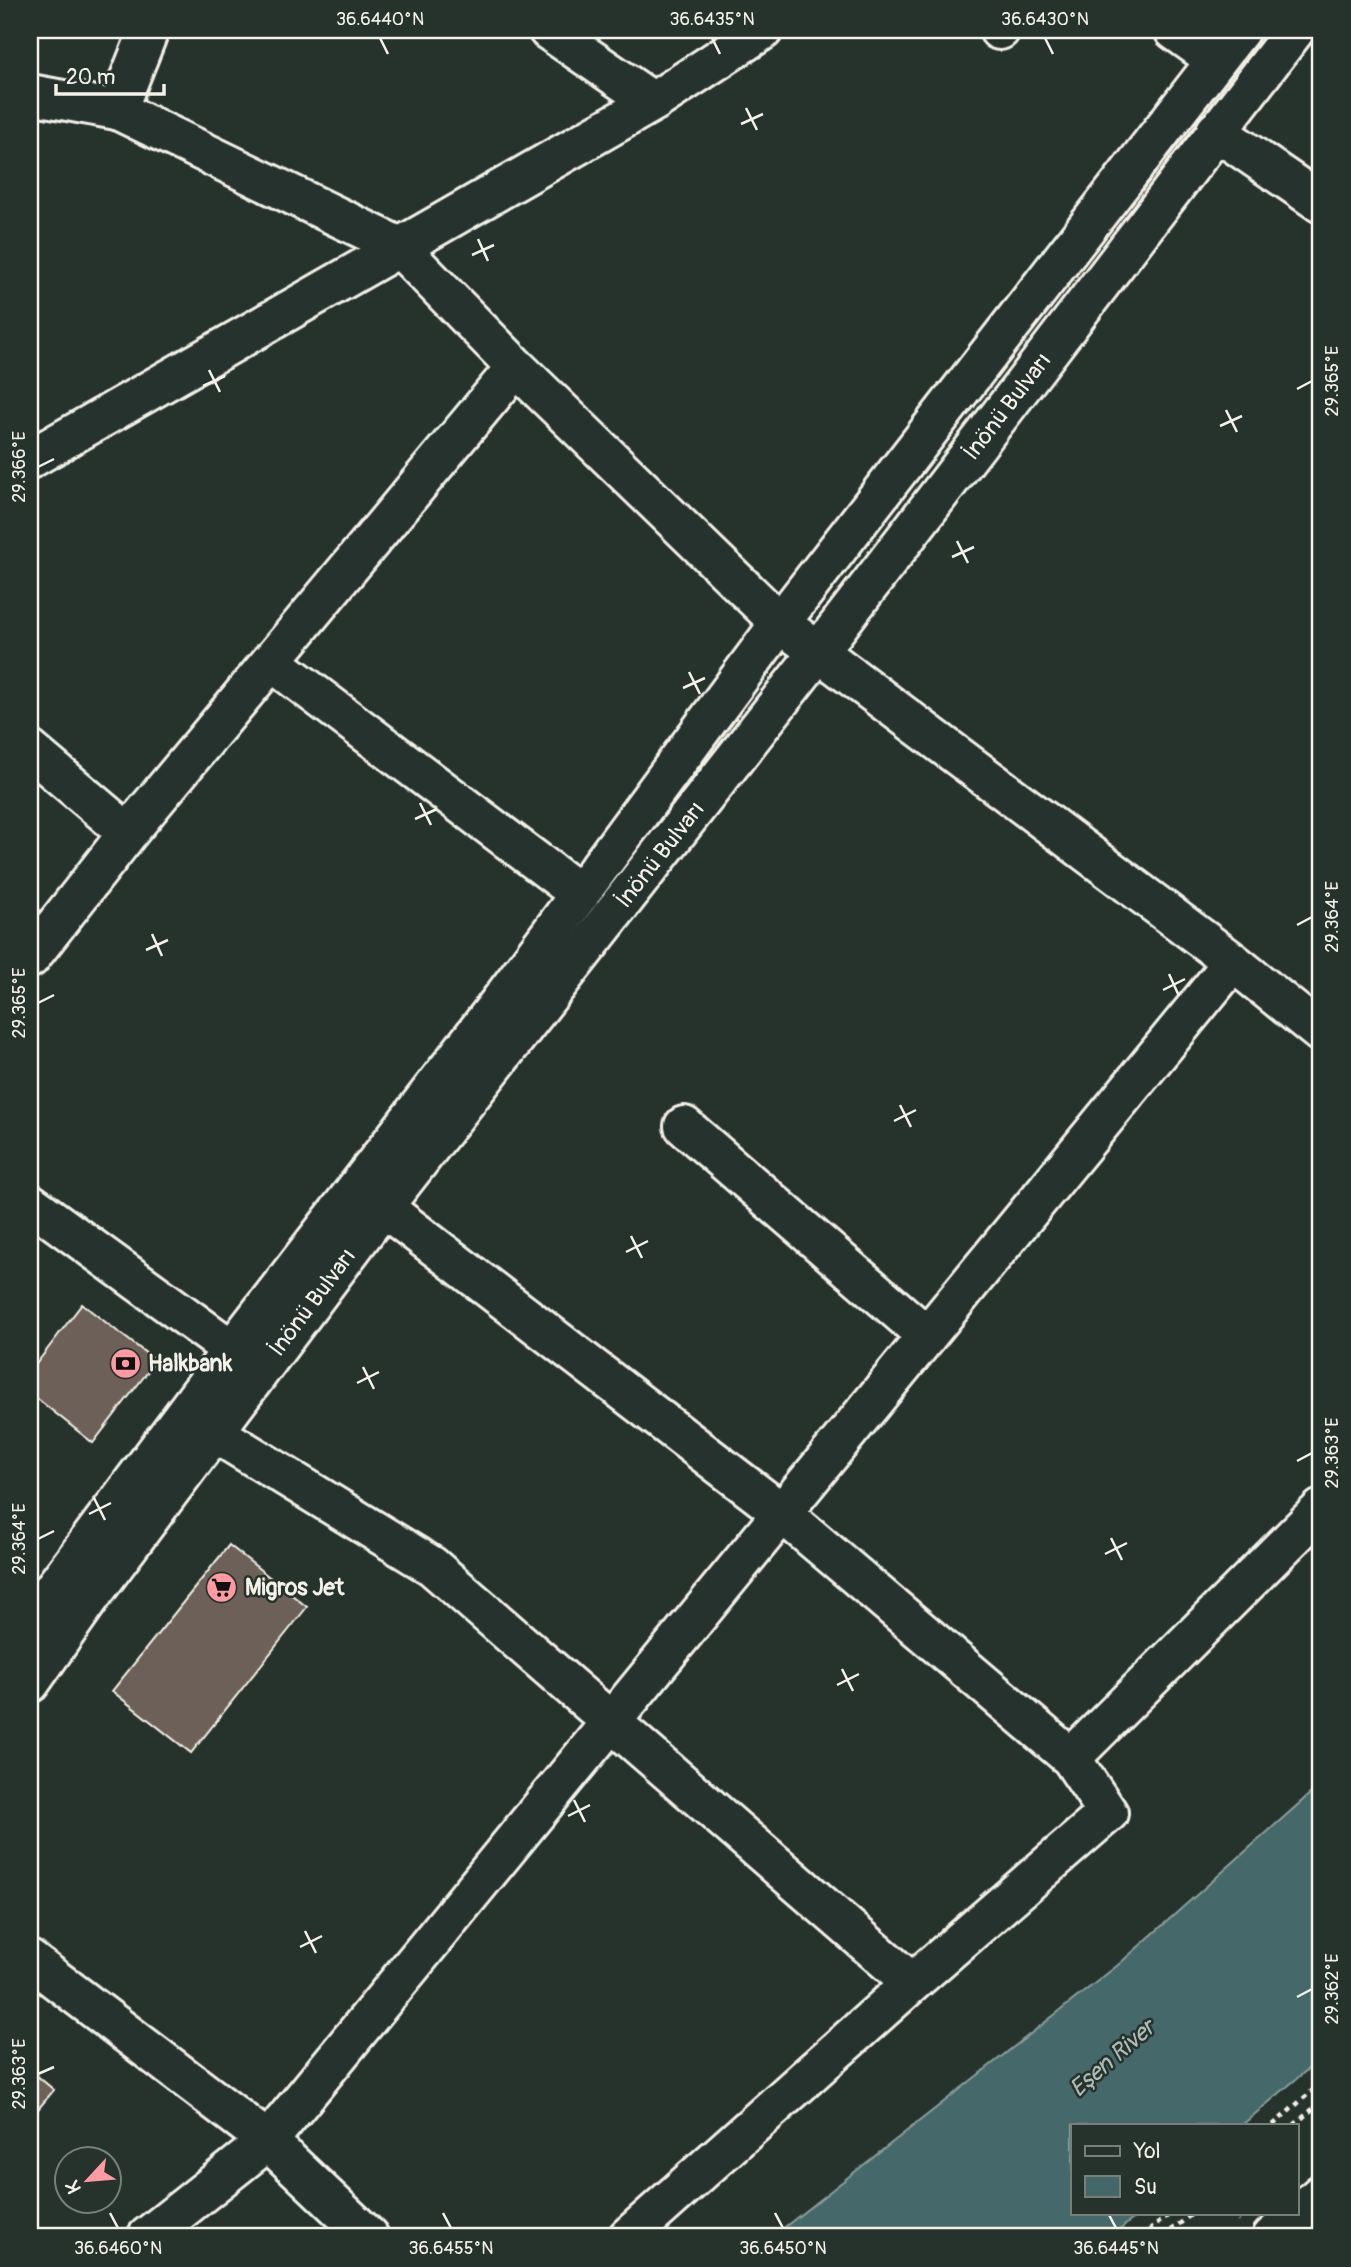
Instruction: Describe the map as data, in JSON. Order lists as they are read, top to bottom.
{
  "streets": {
    "street": ["İnönü Bulvarı"]
  },
  "water": ["Eşen River"],
  "places": {
    "bank": ["Halkbank"],
    "supermarket": ["Migros Jet"]
  },
  "legend": ["Yol", "Su"],
  "scale_bar": "20 m",
  "north": "bottom left",
  "coordinates": [
    "36.6440°N",
    "36.6435°N",
    "36.6430°N",
    "29.365°E",
    "29.366°E",
    "29.364°E",
    "29.363°E",
    "29.362°E",
    "36.6460°N",
    "36.6455°N",
    "36.6450°N",
    "36.6445°N"
  ]
}
